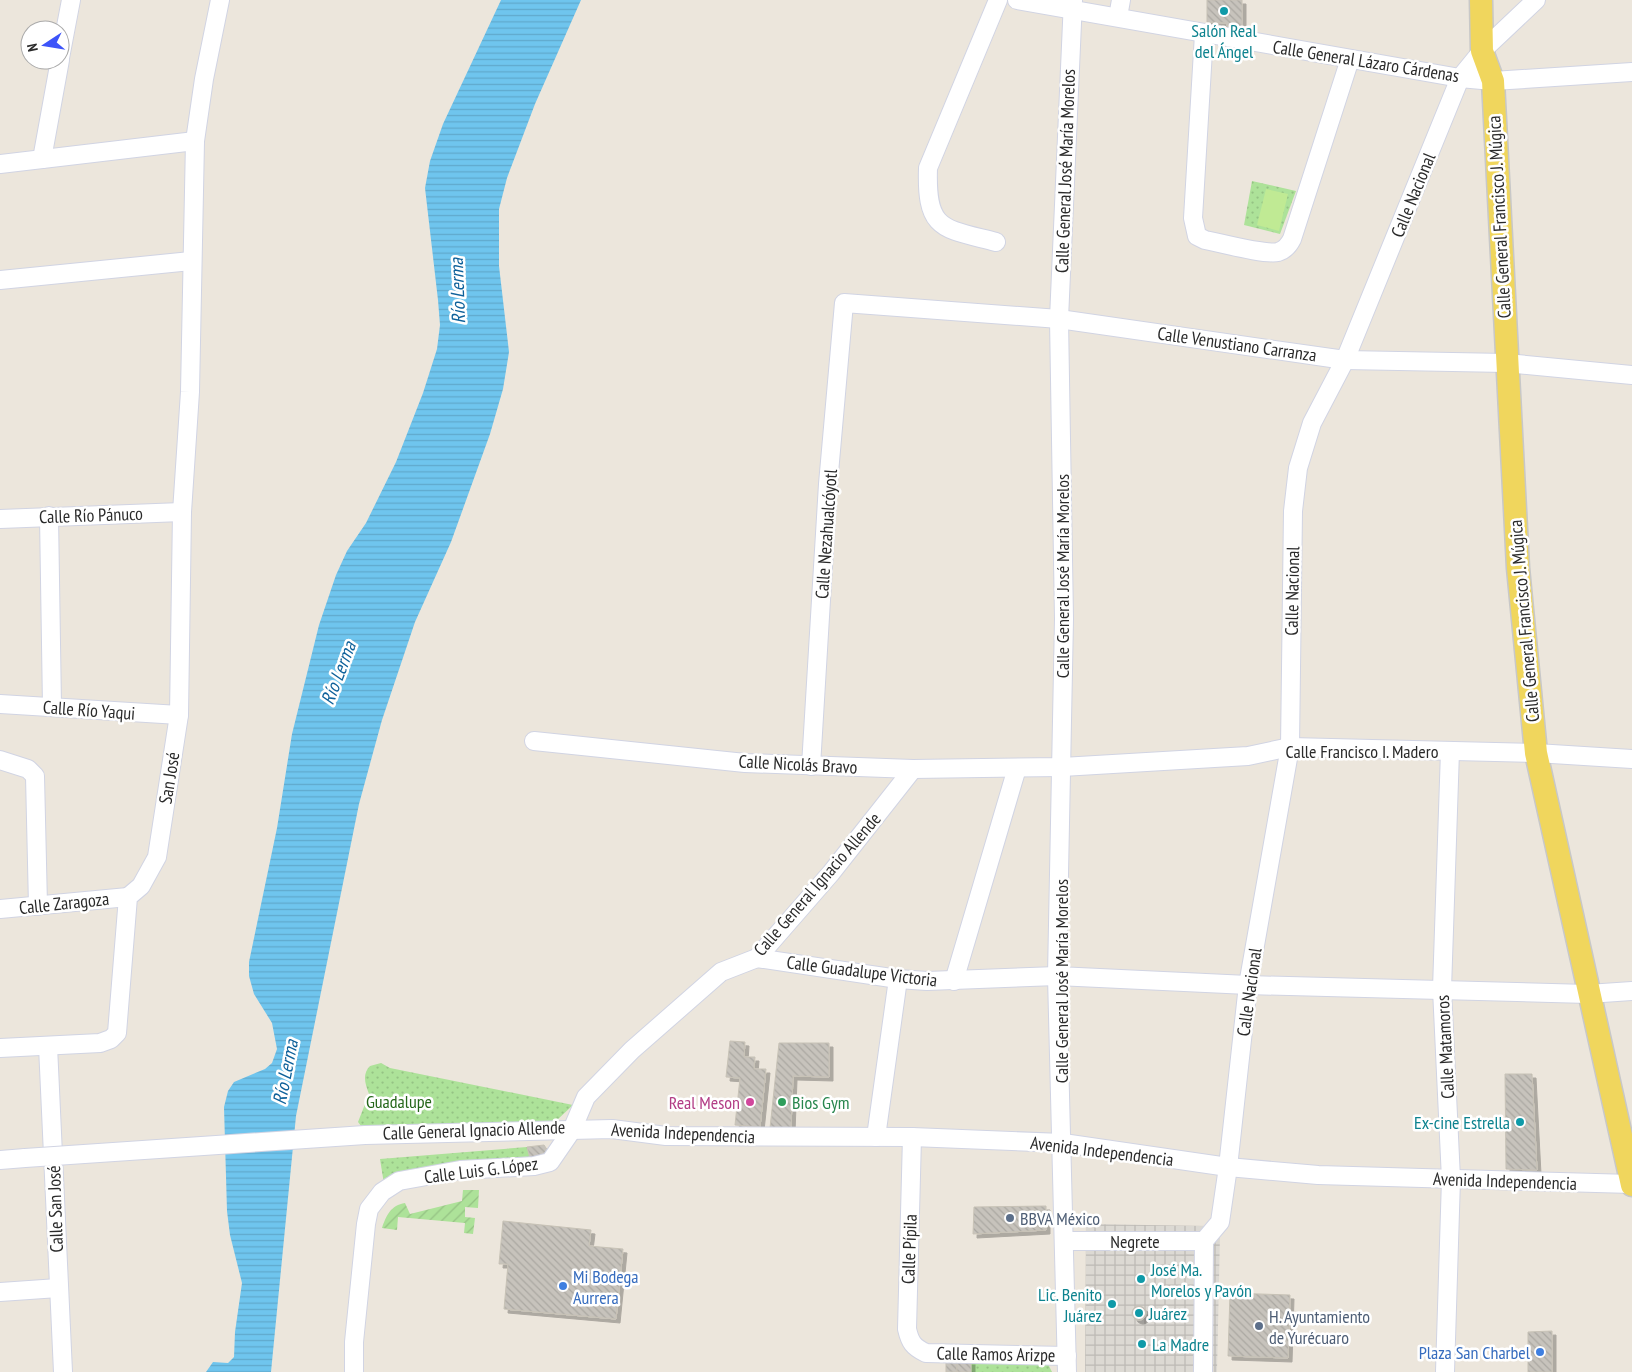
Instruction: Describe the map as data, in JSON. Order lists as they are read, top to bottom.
{
  "streets": {
    "main road": ["Calle General Francisco J. Múgica"],
    "street": [
      "Calle General Lázaro Cárdenas",
      "Calle General José María Morelos",
      "Calle Nacional",
      "Calle Venustiano Carranza",
      "Calle Río Pánuco",
      "Calle Nezahualcóyotl",
      "Calle Río Yaqui",
      "Calle Francisco I. Madero",
      "Calle Nicolás Bravo",
      "San José",
      "Calle General Ignacio Allende",
      "Calle Zaragoza",
      "Calle Guadalupe Victoria",
      "Calle Matamoros",
      "Avenida Independencia",
      "Calle Luis G. López",
      "Calle San José",
      "Negrete",
      "Calle Pípila",
      "Calle Ramos Arizpe"
    ]
  },
  "crossings": [
    ["Calle General Lázaro Cárdenas", "Calle General José María Morelos"],
    ["Calle General Lázaro Cárdenas", "Calle Nacional"],
    ["Calle General Lázaro Cárdenas", "Calle General Francisco J. Múgica"],
    ["Calle General José María Morelos", "Calle Venustiano Carranza"],
    ["Calle General José María Morelos", "Calle Francisco I. Madero"],
    ["Calle General José María Morelos", "Calle Nicolás Bravo"],
    ["Calle General José María Morelos", "Calle Guadalupe Victoria"],
    ["Calle General José María Morelos", "Avenida Independencia"],
    ["Calle General José María Morelos", "Negrete"],
    ["Calle General José María Morelos", "Calle Ramos Arizpe"],
    ["Calle Nacional", "Calle General Francisco J. Múgica"],
    ["Calle Nacional", "Calle Venustiano Carranza"],
    ["Calle Nacional", "Calle Francisco I. Madero"],
    ["Calle Nacional", "Calle Guadalupe Victoria"],
    ["Calle Nacional", "Avenida Independencia"],
    ["Calle Nacional", "Negrete"],
    ["Calle General Francisco J. Múgica", "Calle Venustiano Carranza"],
    ["Calle General Francisco J. Múgica", "Calle Francisco I. Madero"],
    ["Calle General Francisco J. Múgica", "Calle Guadalupe Victoria"],
    ["Calle General Francisco J. Múgica", "Avenida Independencia"],
    ["Calle Venustiano Carranza", "Calle Nezahualcóyotl"],
    ["Calle Río Pánuco", "San José"],
    ["Calle Nezahualcóyotl", "Calle Nicolás Bravo"],
    ["Calle Río Yaqui", "San José"],
    ["Calle Francisco I. Madero", "Calle Nicolás Bravo"],
    ["Calle Francisco I. Madero", "Calle Matamoros"],
    ["Calle Nicolás Bravo", "Calle General Ignacio Allende"],
    ["San José", "Calle Zaragoza"],
    ["Calle General Ignacio Allende", "Calle Guadalupe Victoria"],
    ["Calle General Ignacio Allende", "Avenida Independencia"],
    ["Calle General Ignacio Allende", "Calle Luis G. López"],
    ["Calle Guadalupe Victoria", "Calle Matamoros"],
    ["Calle Matamoros", "Avenida Independencia"],
    ["Avenida Independencia", "Calle Luis G. López"],
    ["Avenida Independencia", "Calle Pípila"],
    ["Calle Pípila", "Calle Ramos Arizpe"]
  ],
  "water": ["Río Lerma"],
  "parks": ["Guadalupe"],
  "places": [
    "Salón Real del Ángel",
    "Real Meson",
    "Bios Gym",
    "Ex-cine Estrella",
    "BBVA México",
    "José Ma. Morelos y Pavón",
    "Mi Bodega Aurrera",
    "Lic. Benito Juárez",
    "Juárez",
    "H. Ayuntamiento de Yurécuaro",
    "La Madre",
    "Plaza San Charbel"
  ],
  "north": "left"
}
